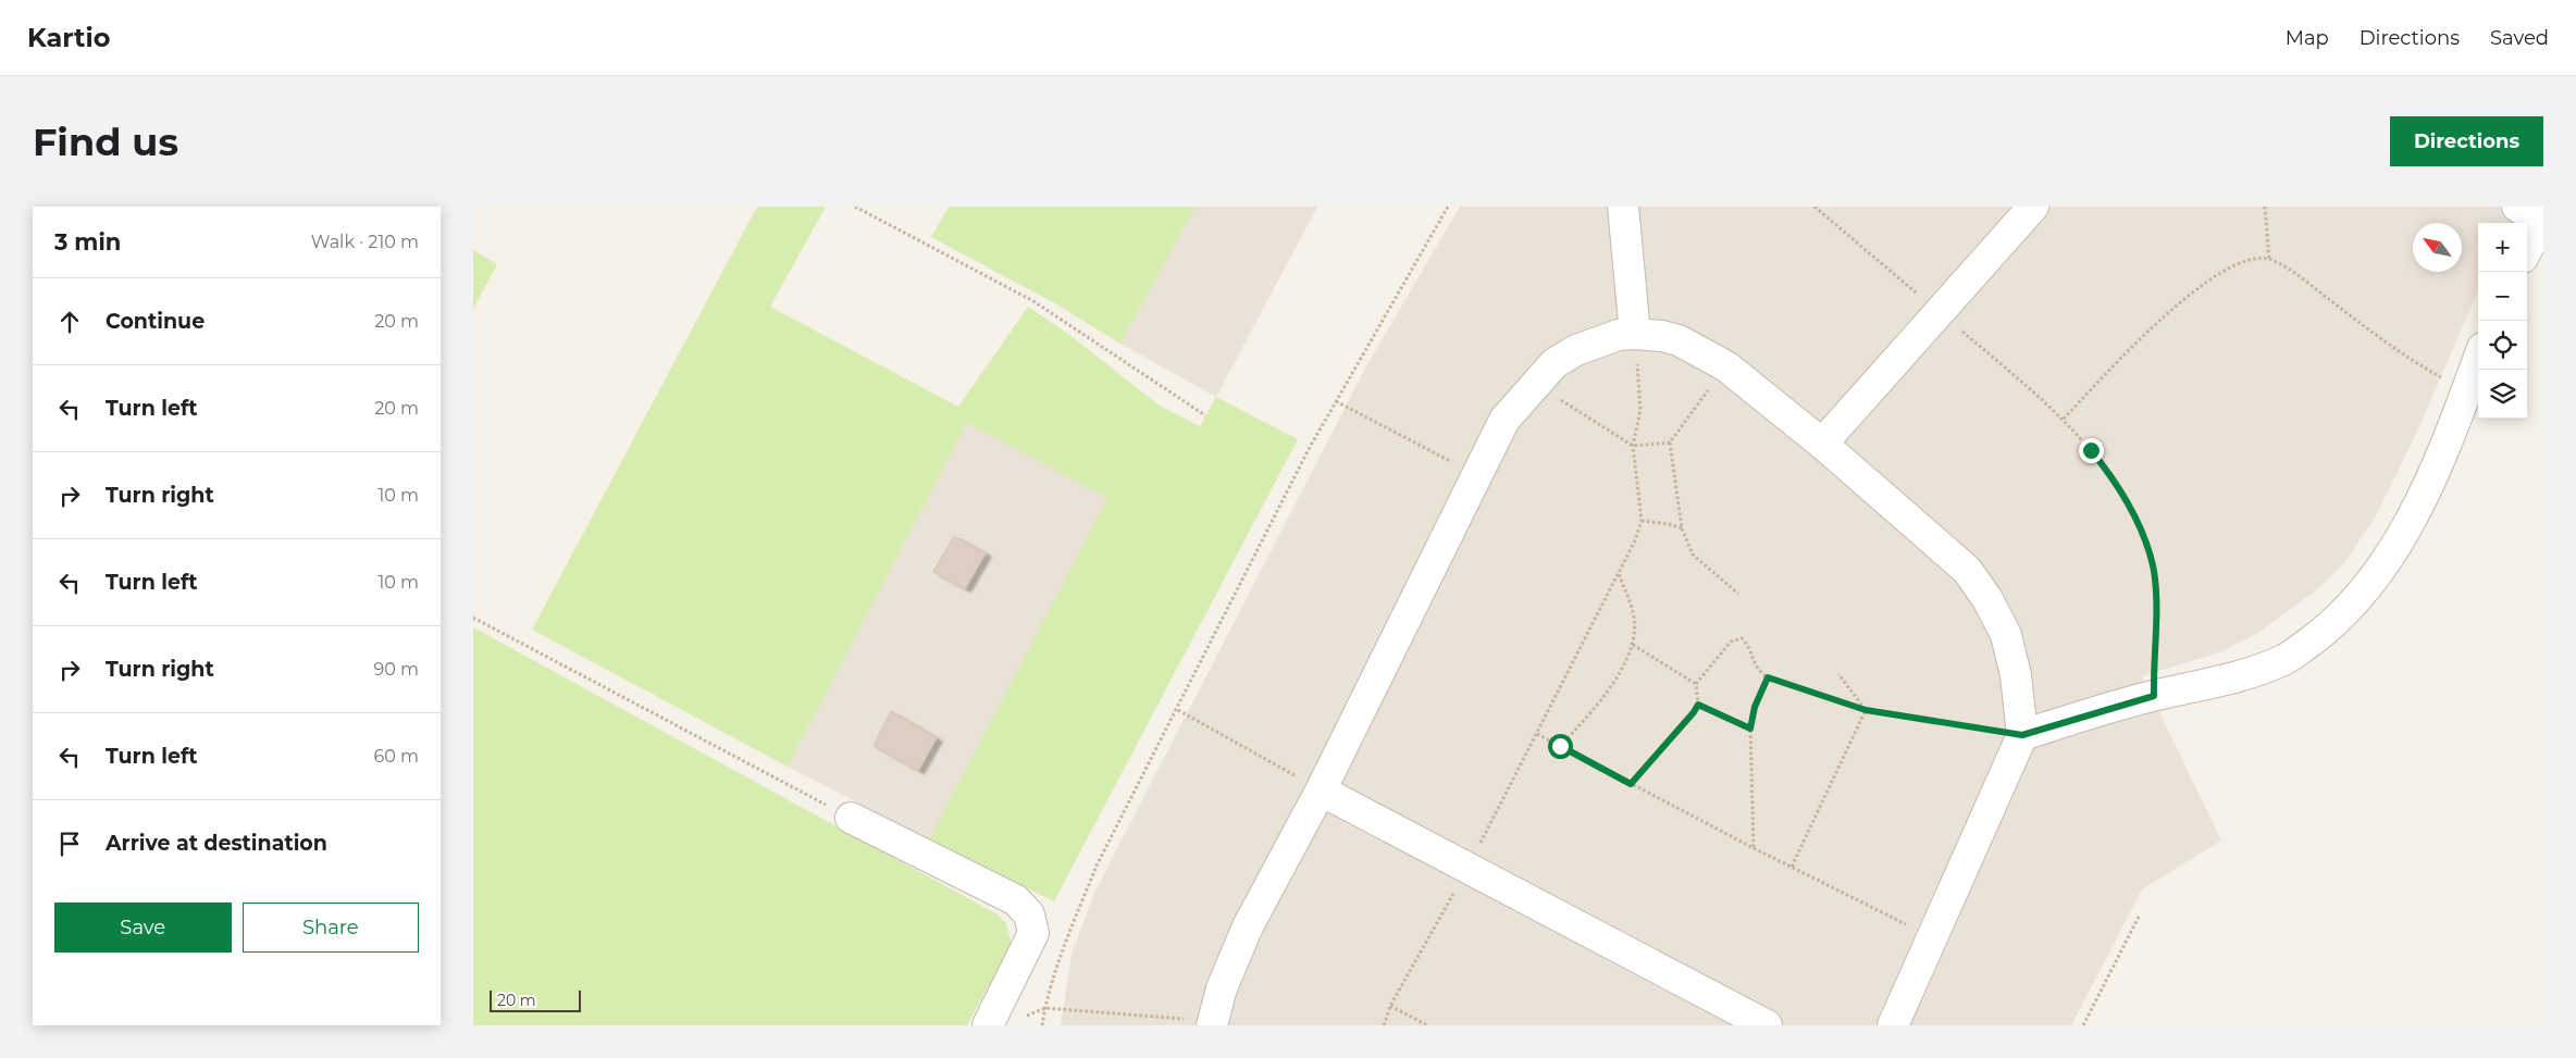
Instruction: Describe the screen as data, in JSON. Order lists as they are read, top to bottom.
{
  "scale_bar": "20 m",
  "north": "top left",
  "page": {
    "header": "Kartio",
    "nav": ["Map", "Directions", "Saved"],
    "buttons": [
      "Directions",
      ["Save", "Share"]
    ],
    "title": "Find us",
    "heading": ["3 min", "Walk · 210 m"],
    "map_buttons": ["+", "−"],
    "list": [
      ["Continue", "20 m"],
      ["Turn left", "20 m"],
      ["Turn right", "10 m"],
      ["Turn left", "10 m"],
      ["Turn right", "90 m"],
      ["Turn left", "60 m"],
      "Arrive at destination"
    ],
    "scale": "20 m"
  }
}
